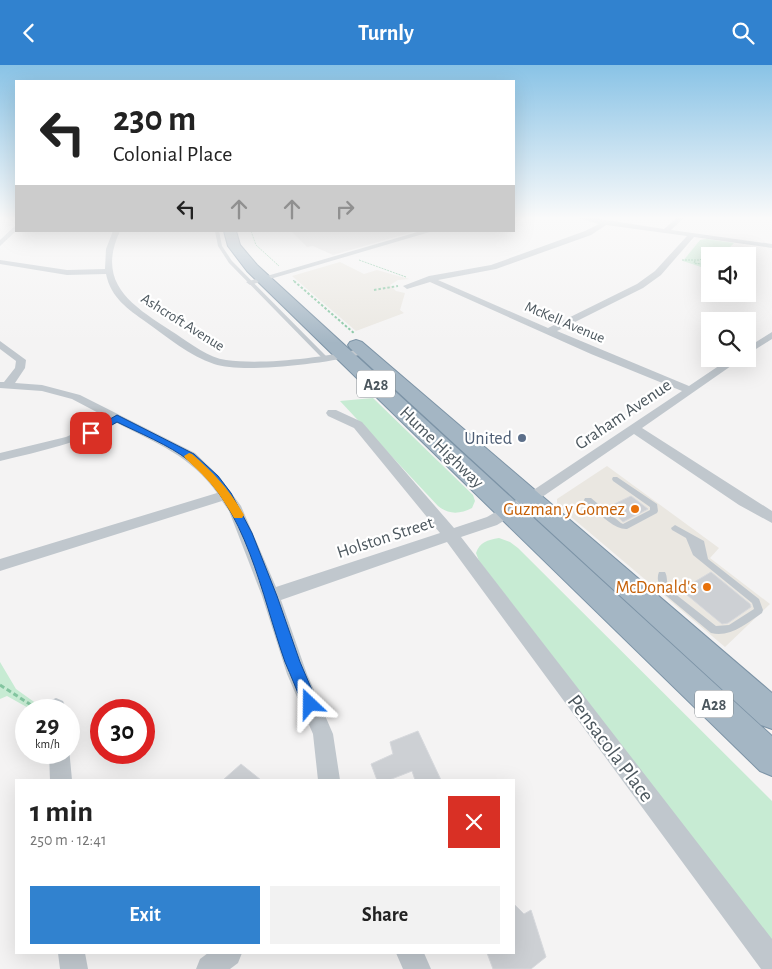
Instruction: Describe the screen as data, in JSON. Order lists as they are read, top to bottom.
{
  "streets": {
    "highway": ["A28", "Hume Highway"],
    "street": [
      "Ashcroft Avenue",
      "McKell Avenue",
      "Graham Avenue",
      "Holston Street",
      "Pensacola Place"
    ]
  },
  "crossings": [
    ["Ashcroft Avenue", "Hume Highway"],
    ["McKell Avenue", "Graham Avenue"],
    ["Graham Avenue", "Hume Highway"],
    ["Graham Avenue", "Holston Street"],
    ["Hume Highway", "Holston Street"],
    ["Holston Street", "Pensacola Place"]
  ],
  "places": ["United", "Guzman y Gomez", "McDonald's"],
  "page": {
    "header": "Turnly",
    "turn": ["230 m", "Colonial Place"],
    "speed": "29 km/h",
    "limit": "30",
    "heading": ["1 min", "250 m · 12:41"],
    "buttons": ["Exit", "Share"]
  }
}
